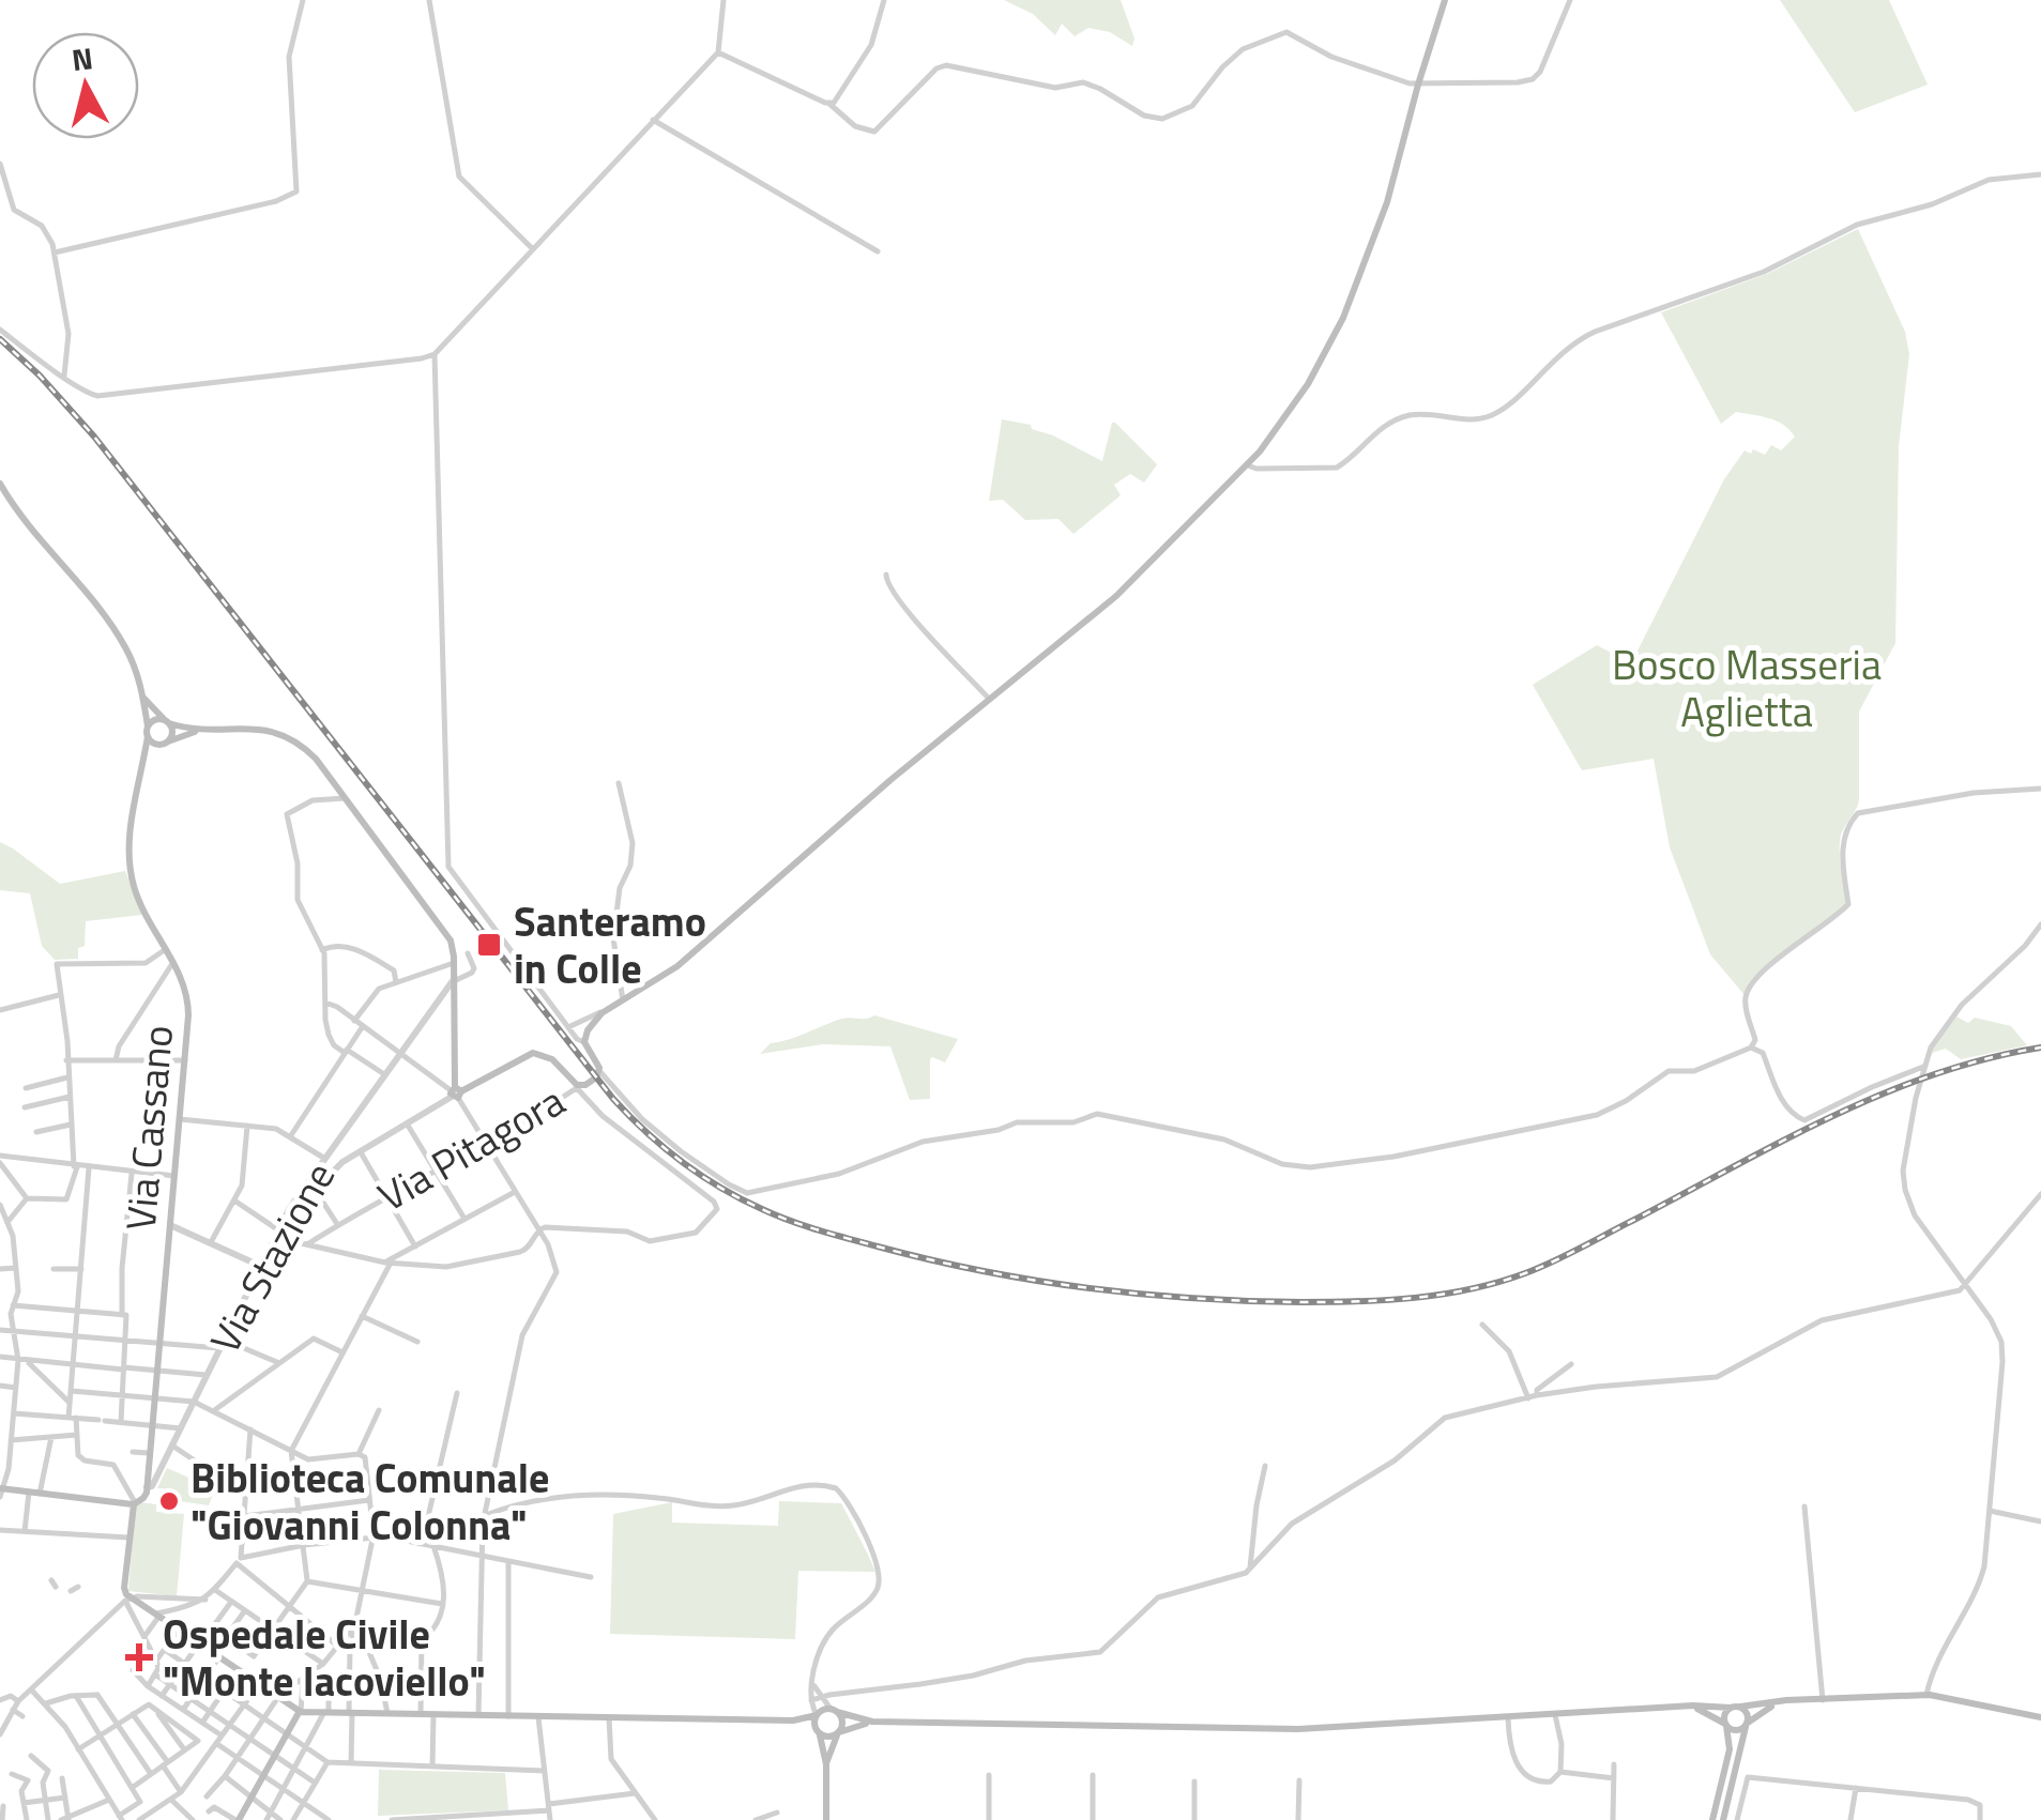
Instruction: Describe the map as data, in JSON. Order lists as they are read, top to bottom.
{
  "streets": {
    "main road": ["Via Cassano"],
    "street": ["Via Pitagora", "Via Stazione"]
  },
  "crossings": [
    ["Via Cassano", "Via Stazione"]
  ],
  "parks": ["Bosco Masseria Aglietta"],
  "places": {
    "transit": ["Santeramo in Colle"],
    "other": ["Biblioteca Comunale \"Giovanni Colonna\""],
    "health": ["Ospedale Civile \"Monte Iacoviello\""]
  },
  "north": "top"
}
